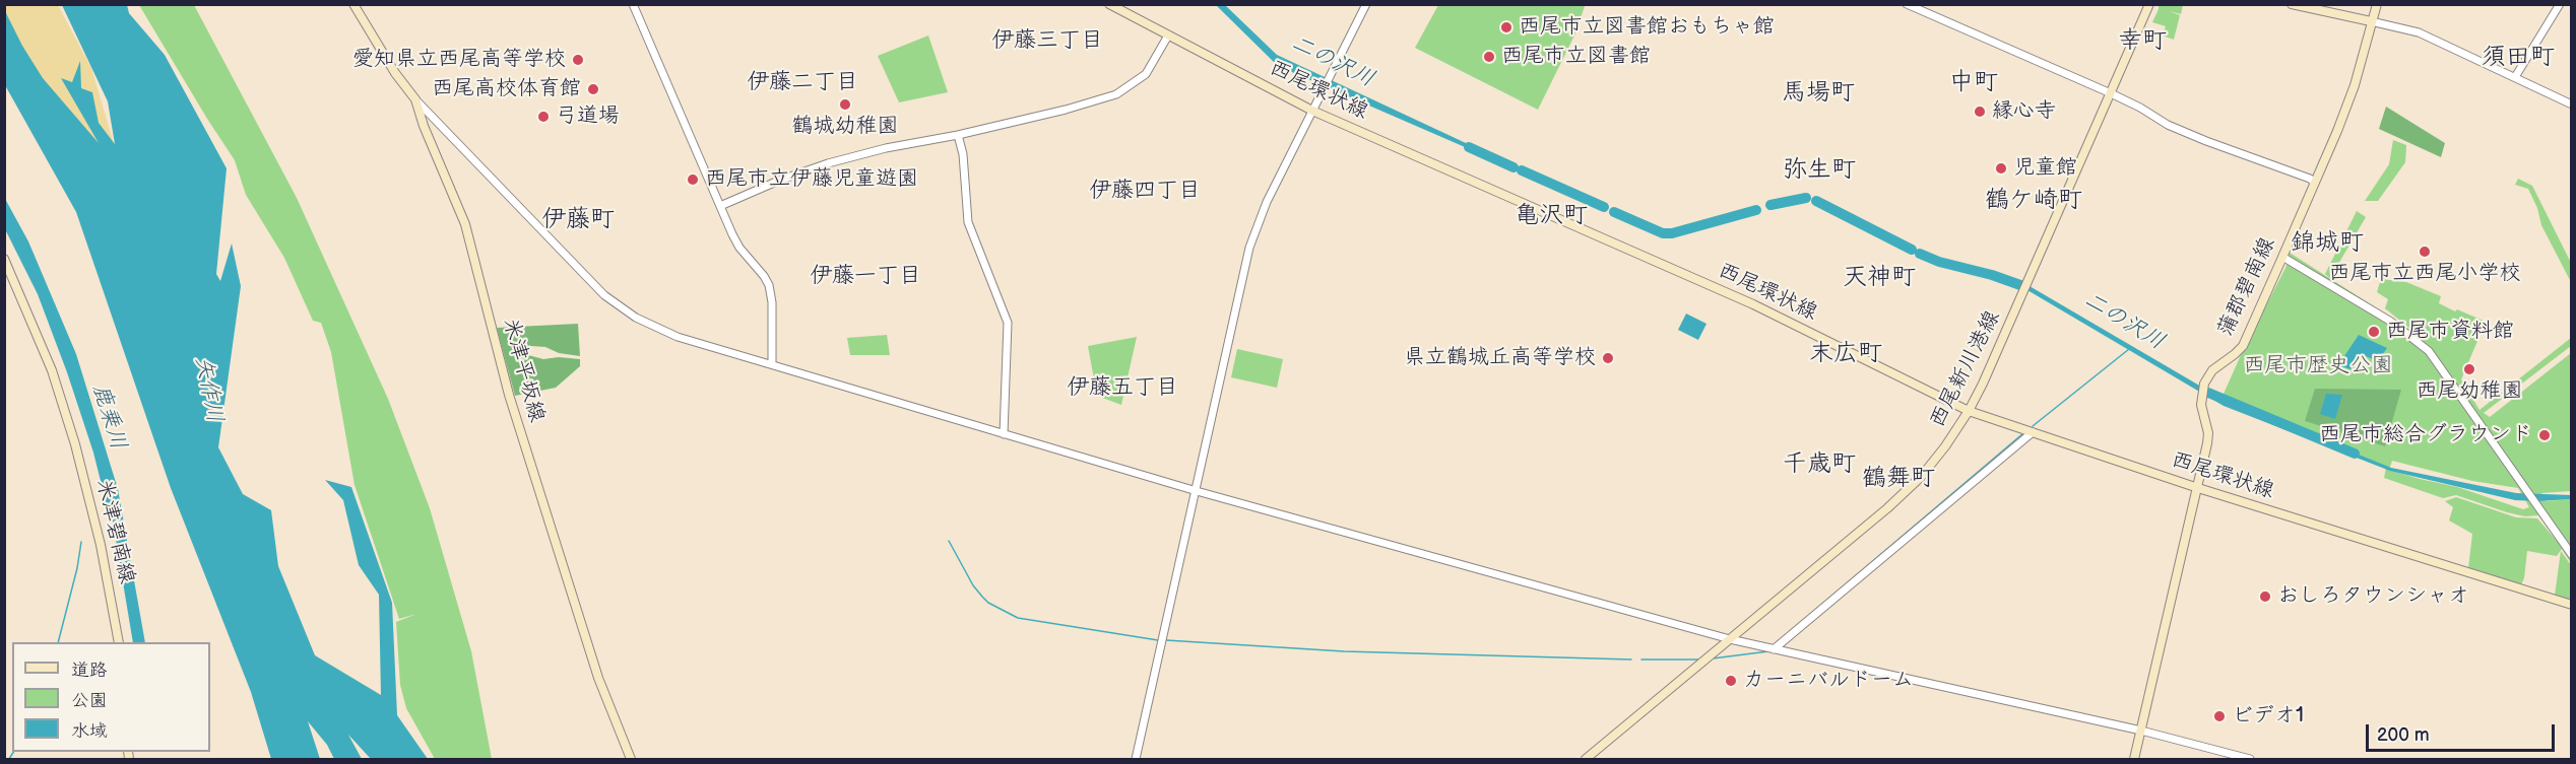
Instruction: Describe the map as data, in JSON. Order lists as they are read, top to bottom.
{
  "streets": {
    "main road": [
      "西尾環状線",
      "蒲郡碧南線",
      "西尾新川港線",
      "米津平坂線",
      "米津碧南線"
    ]
  },
  "crossings": [
    ["西尾環状線", "蒲郡碧南線"],
    ["西尾環状線", "西尾新川港線"]
  ],
  "districts": [
    "伊藤三丁目",
    "幸町",
    "須田町",
    "伊藤二丁目",
    "中町",
    "馬場町",
    "弥生町",
    "伊藤四丁目",
    "鶴ケ崎町",
    "亀沢町",
    "伊藤町",
    "錦城町",
    "伊藤一丁目",
    "天神町",
    "末広町",
    "伊藤五丁目",
    "千歳町",
    "鶴舞町"
  ],
  "water": ["二の沢川", "矢作川", "鹿乗川"],
  "parks": ["西尾市歴史公園"],
  "places": [
    "西尾市立図書館おもちゃ館",
    "西尾市立図書館",
    "愛知県立西尾高等学校",
    "西尾高校体育館",
    "鶴城幼稚園",
    "縁心寺",
    "弓道場",
    "児童館",
    "西尾市立伊藤児童遊園",
    "西尾市立西尾小学校",
    "西尾市資料館",
    "県立鶴城丘高等学校",
    "西尾幼稚園",
    "西尾市総合グラウンド",
    "おしろタウンシャオ",
    "カーニバルドーム",
    "ビデオ1"
  ],
  "legend": ["道路", "公園", "水域"],
  "scale_bar": "200 m"
}
